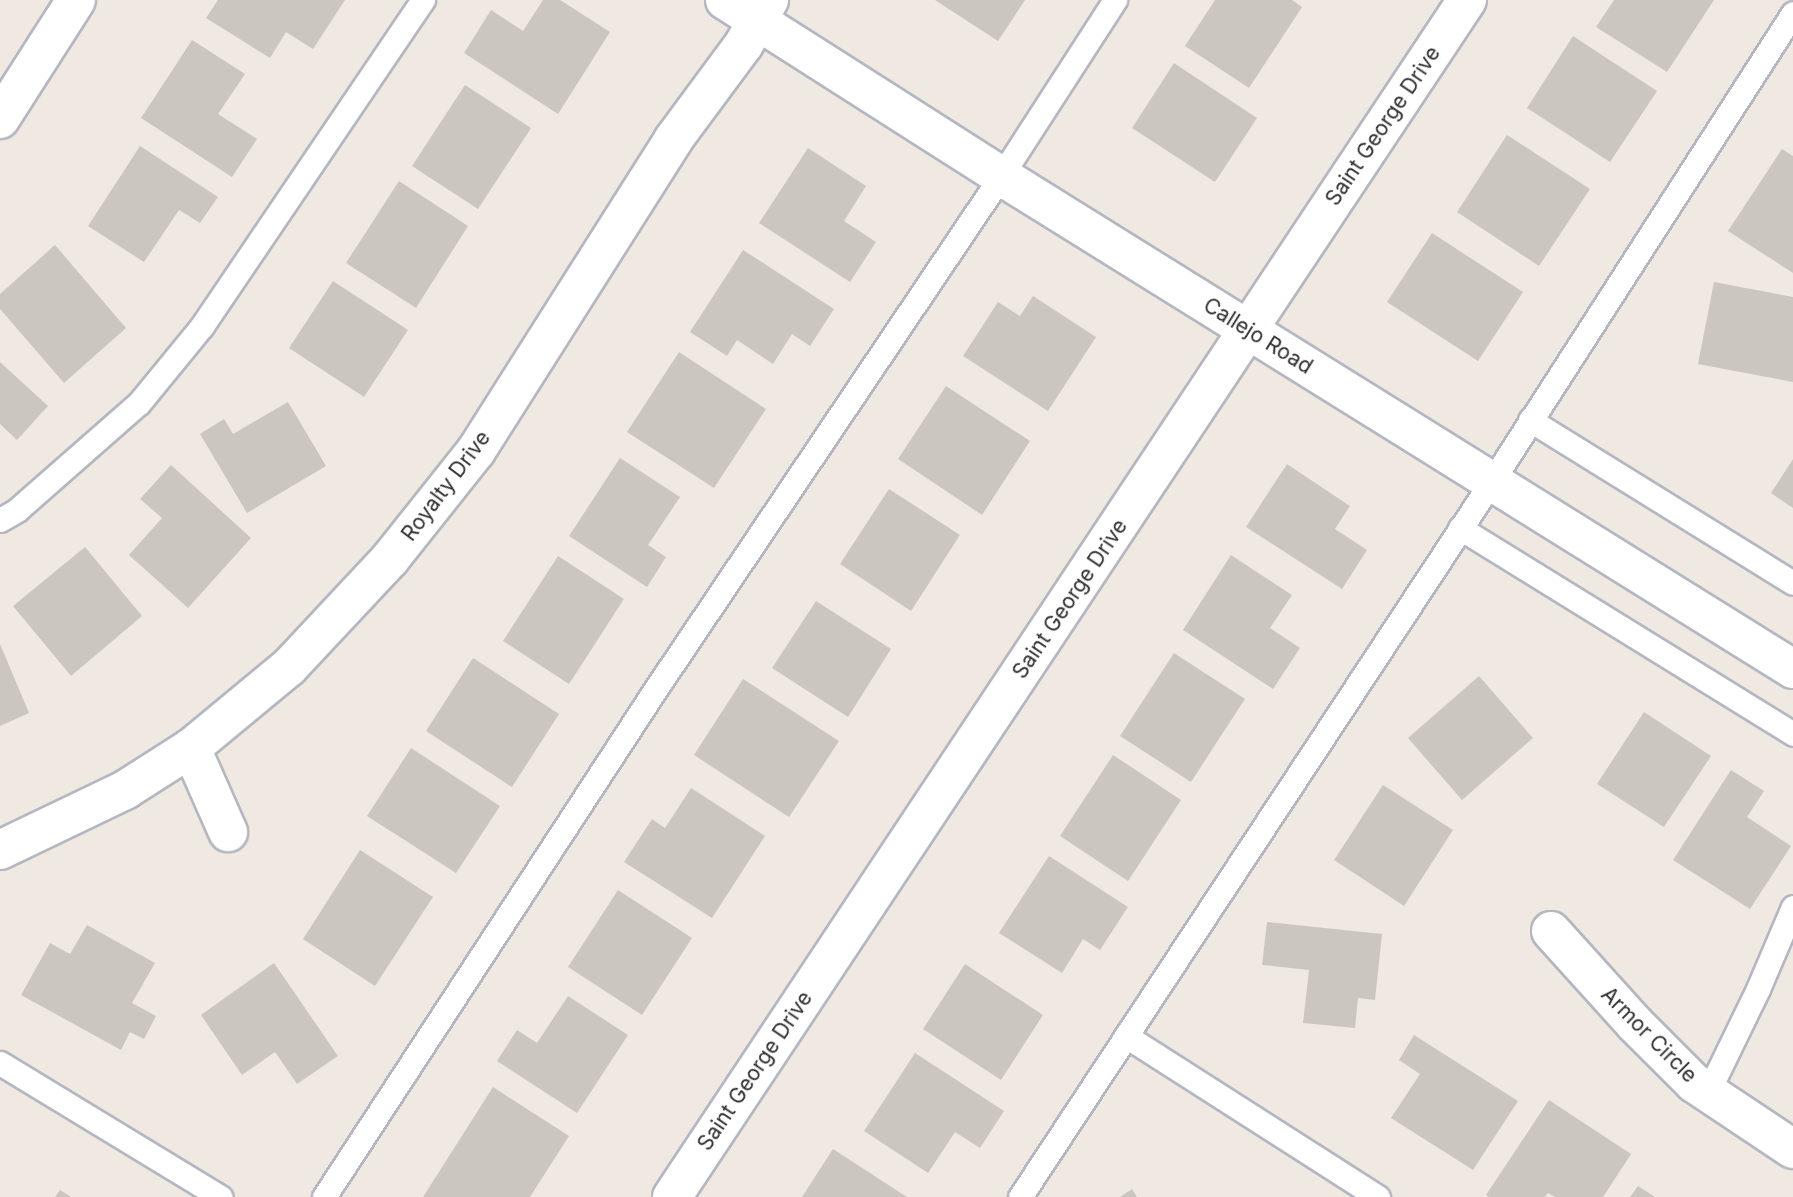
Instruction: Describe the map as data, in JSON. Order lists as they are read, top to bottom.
{
  "streets": {
    "street": [
      "Saint George Drive",
      "Callejo Road",
      "Royalty Drive",
      "Armor Circle"
    ]
  },
  "crossings": [
    ["Saint George Drive", "Callejo Road"],
    ["Callejo Road", "Royalty Drive"]
  ]
}
